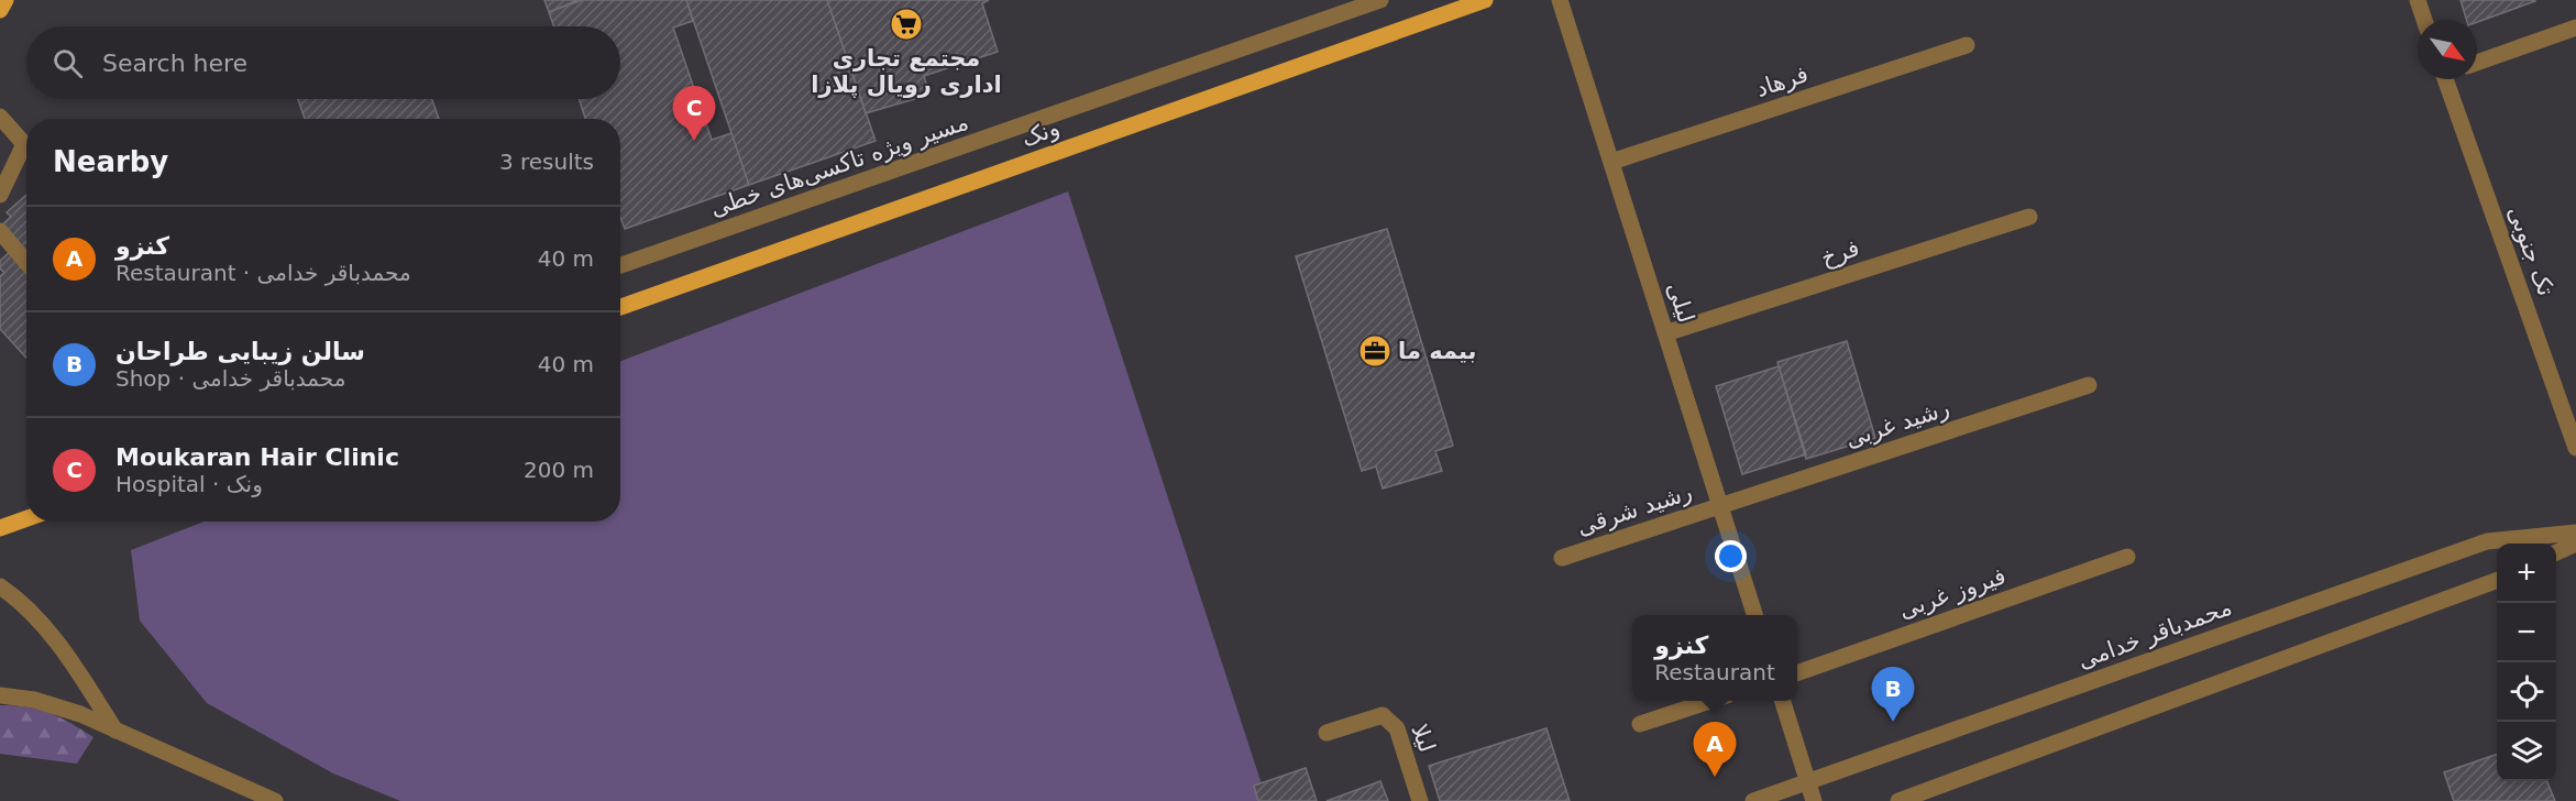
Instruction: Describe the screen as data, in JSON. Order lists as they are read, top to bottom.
{
  "streets": {
    "main road": ["ونک"],
    "street": [
      "فرهاد",
      "مسیر ویژه تاکسی‌های خطی",
      "تک جنوبی",
      "فرخ",
      "لیلی",
      "رشید غربی",
      "رشید شرقی",
      "فیروز غربی",
      "محمدباقر خدامی",
      "لیلا"
    ]
  },
  "crossings": [
    ["فرهاد", "لیلی"],
    ["فرخ", "لیلی"],
    ["لیلی", "رشید غربی"],
    ["لیلی", "رشید شرقی"],
    ["رشید غربی", "رشید شرقی"]
  ],
  "places": {
    "supermarket": ["مجتمع تجاری اداری رویال پلازا"],
    "office": ["بیمه ما"]
  },
  "north": "bottom right",
  "page": {
    "search": "Search here",
    "pins": ["C", "B", "A"],
    "heading": ["Nearby", "3 results"],
    "list": [
      {
        "mark": "A",
        "name": "کنزو",
        "note": "Restaurant · محمدباقر خدامی",
        "value": "40 m"
      },
      {
        "mark": "B",
        "name": "سالن زیبایی طراحان",
        "note": "Shop · محمدباقر خدامی",
        "value": "40 m"
      },
      {
        "mark": "C",
        "name": "Moukaran Hair Clinic",
        "note": "Hospital · ونک",
        "value": "200 m"
      }
    ],
    "map_buttons": ["+", "−"],
    "popup": ["کنزو", "Restaurant"]
  }
}
